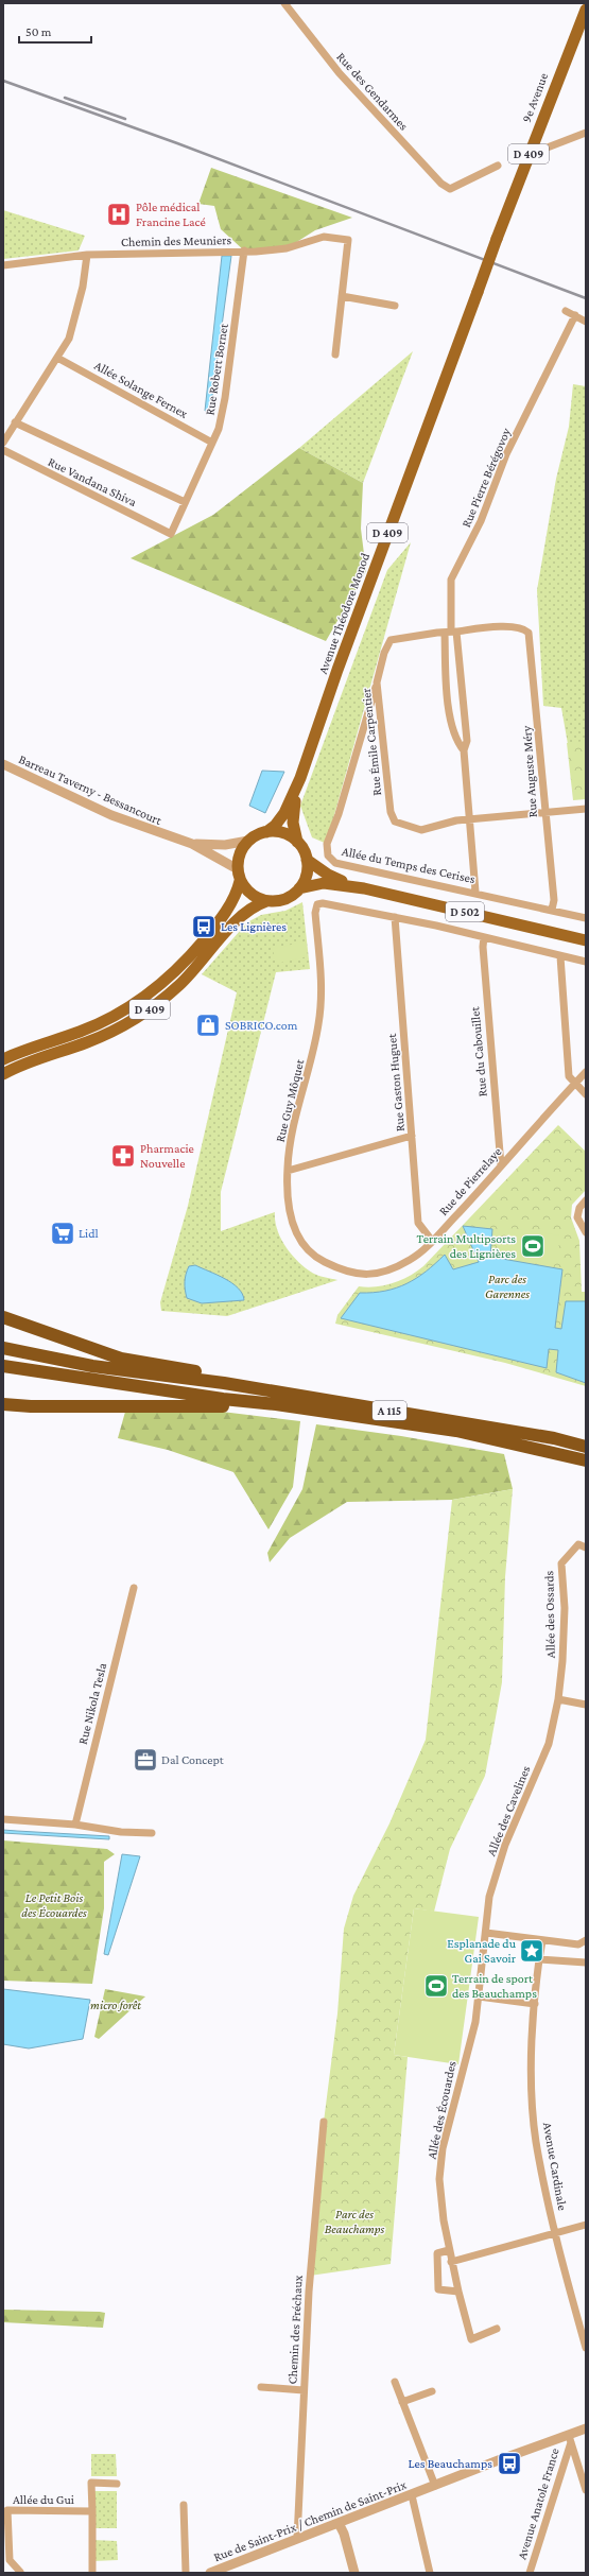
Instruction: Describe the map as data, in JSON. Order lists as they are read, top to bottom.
{
  "streets": {
    "highway": ["A 115"],
    "main road": [
      "9e Avenue",
      "D 409",
      "Avenue Théodore Monod",
      "D 502"
    ],
    "street": [
      "Rue des Gendarmes",
      "Chemin des Meuniers",
      "Rue Robert Bornet",
      "Allée Solange Fernex",
      "Rue Pierre Bérégovoy",
      "Rue Vandana Shiva",
      "Rue Émile Carpentier",
      "Rue Auguste Méry",
      "Barreau Taverny - Bessancourt",
      "Allée du Temps des Cerises",
      "Rue du Cabouillet",
      "Rue Gaston Huguet",
      "Rue Guy Môquet",
      "Rue de Pierrelaye",
      "Allée des Ossards",
      "Rue Nikola Tesla",
      "Allée des Cavelines",
      "Allée des Écouardes",
      "Avenue Cardinale",
      "Chemin des Fréchaux",
      "Allée du Gui",
      "Avenue Anatole France",
      "Rue de Saint-Prix / Chemin de Saint-Prix"
    ]
  },
  "crossings": [
    ["9e Avenue", "Avenue Théodore Monod"],
    ["D 409", "Avenue Théodore Monod"],
    ["D 409", "D 502"],
    ["Chemin des Meuniers", "Rue Robert Bornet"],
    ["Rue Robert Bornet", "Allée Solange Fernex"],
    ["Rue Robert Bornet", "Rue Vandana Shiva"],
    ["Rue Pierre Bérégovoy", "Rue Émile Carpentier"],
    ["Rue Pierre Bérégovoy", "Rue Auguste Méry"],
    ["Rue Émile Carpentier", "Rue Auguste Méry"],
    ["Rue Émile Carpentier", "Allée du Temps des Cerises"],
    ["Rue Auguste Méry", "Allée du Temps des Cerises"],
    ["Rue du Cabouillet", "Rue de Pierrelaye"],
    ["Rue Gaston Huguet", "Rue Guy Môquet"],
    ["Rue Gaston Huguet", "Rue de Pierrelaye"],
    ["Rue Guy Môquet", "Rue de Pierrelaye"],
    ["Allée des Ossards", "Allée des Cavelines"],
    ["Allée des Cavelines", "Allée des Écouardes"],
    ["Chemin des Fréchaux", "Rue de Saint-Prix / Chemin de Saint-Prix"],
    ["Avenue Anatole France", "Rue de Saint-Prix / Chemin de Saint-Prix"]
  ],
  "parks": [
    "Parc des Garennes",
    "Le Petit Bois des Écouardes",
    "micro forêt",
    "Parc des Beauchamps"
  ],
  "places": {
    "hospital": ["Pôle médical Francine Lacé"],
    "bus stop": ["Les Lignières", "Les Beauchamps"],
    "shop": ["SOBRICO.com"],
    "pharmacy": ["Pharmacie Nouvelle"],
    "supermarket": ["Lidl"],
    "sports": ["Terrain Multipsorts des Lignières", "Terrain de sport des Beauchamps"],
    "office": ["Dal Concept"],
    "place": ["Esplanade du Gai Savoir"]
  },
  "scale_bar": "50 m"
}
